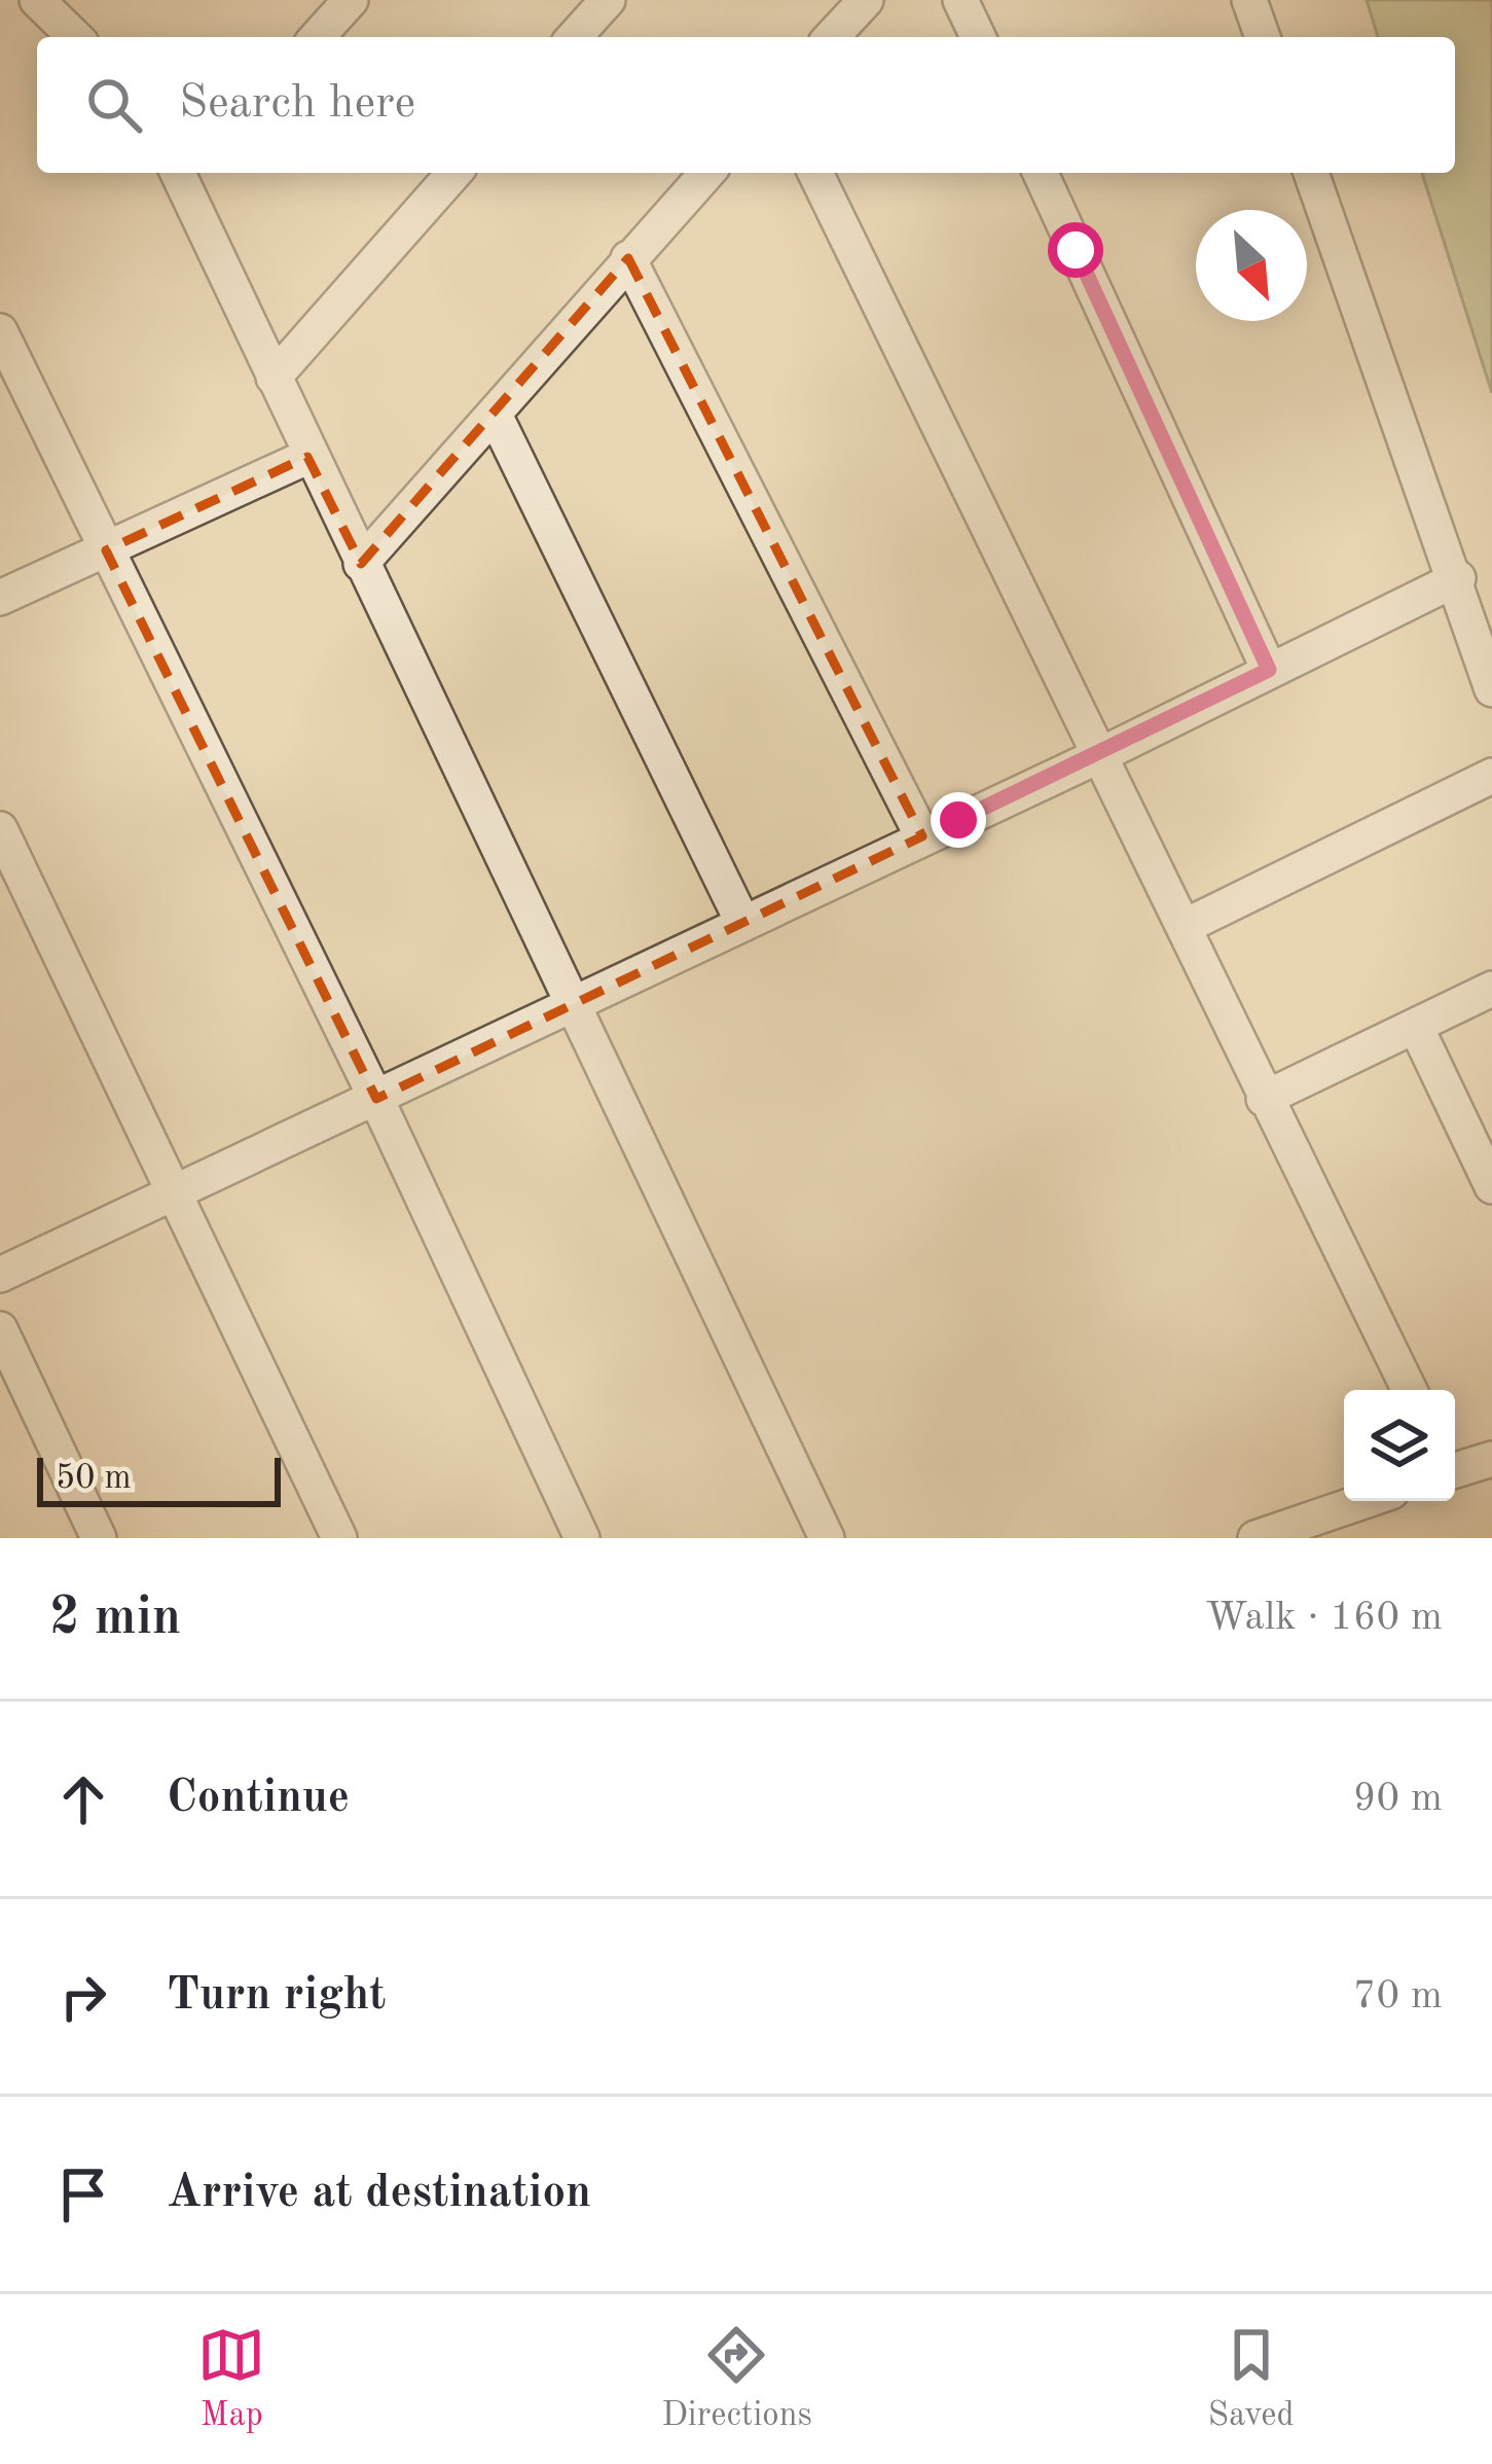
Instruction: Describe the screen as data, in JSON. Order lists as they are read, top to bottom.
{
  "scale_bar": "50 m",
  "north": "bottom right",
  "page": {
    "search": "Search here",
    "scale": "50 m",
    "heading": ["2 min", "Walk · 160 m"],
    "list": [
      ["Continue", "90 m"],
      ["Turn right", "70 m"],
      "Arrive at destination"
    ],
    "nav": ["Map", "Directions", "Saved"]
  }
}
